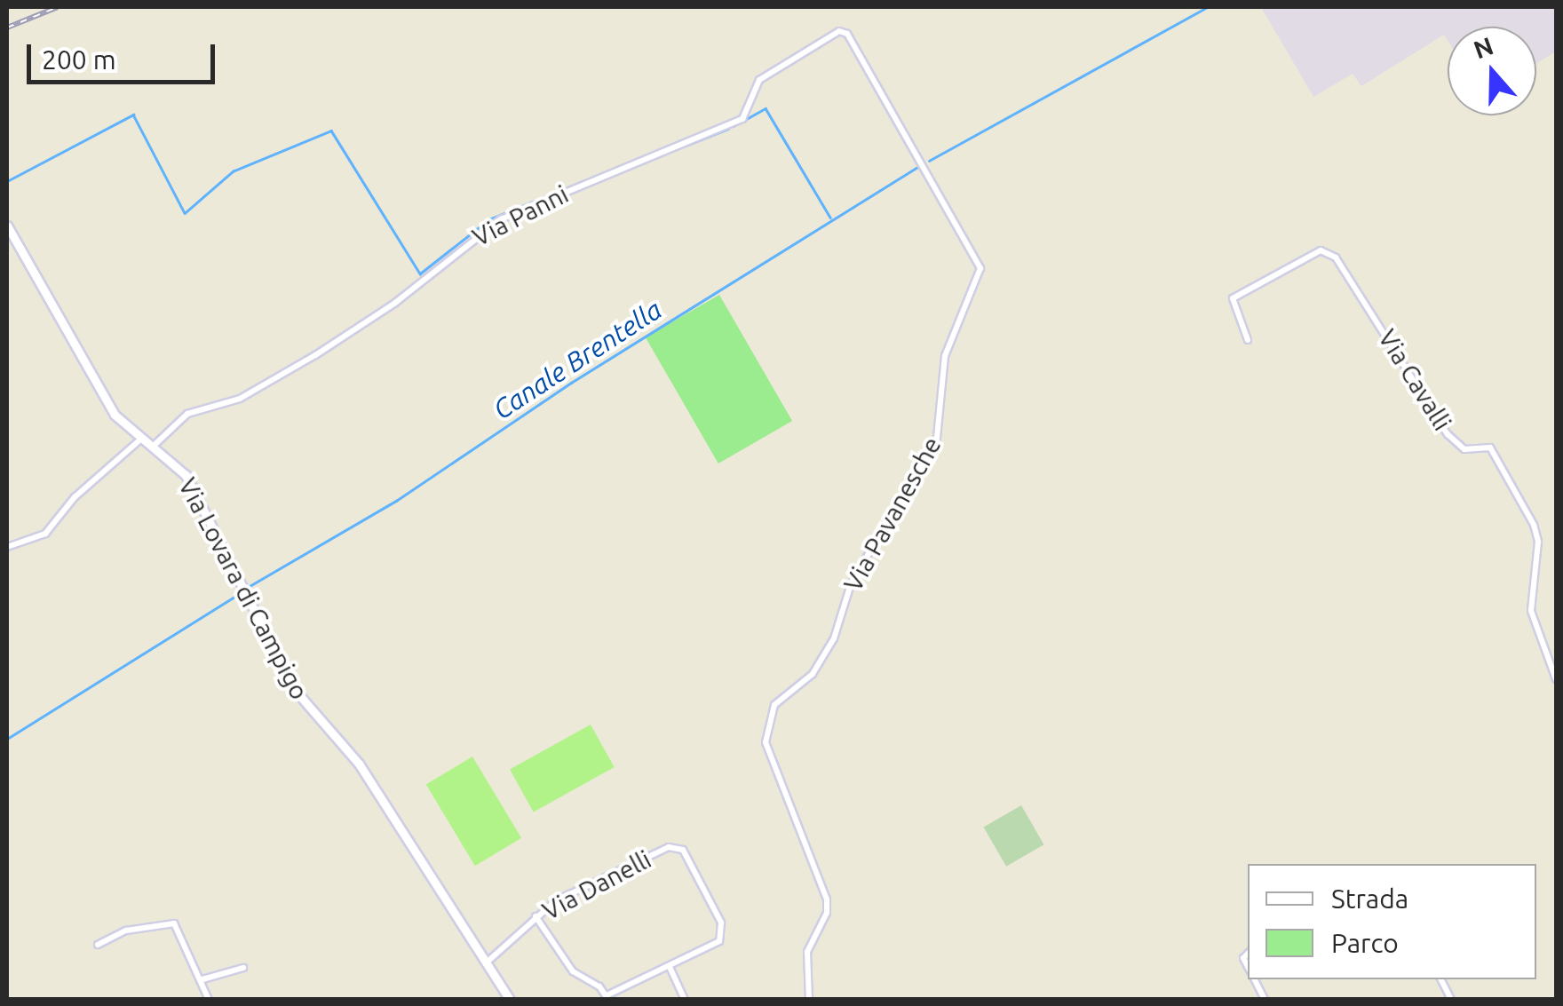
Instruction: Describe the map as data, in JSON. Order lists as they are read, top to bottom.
{
  "streets": {
    "street": [
      "Via Panni",
      "Via Cavalli",
      "Via Pavanesche",
      "Via Lovara di Campigo",
      "Via Danelli"
    ]
  },
  "crossings": [
    ["Via Panni", "Via Pavanesche"],
    ["Via Panni", "Via Lovara di Campigo"],
    ["Via Lovara di Campigo", "Via Danelli"]
  ],
  "water": ["Canale Brentella"],
  "legend": ["Strada", "Parco"],
  "scale_bar": "200 m",
  "north": "top"
}
